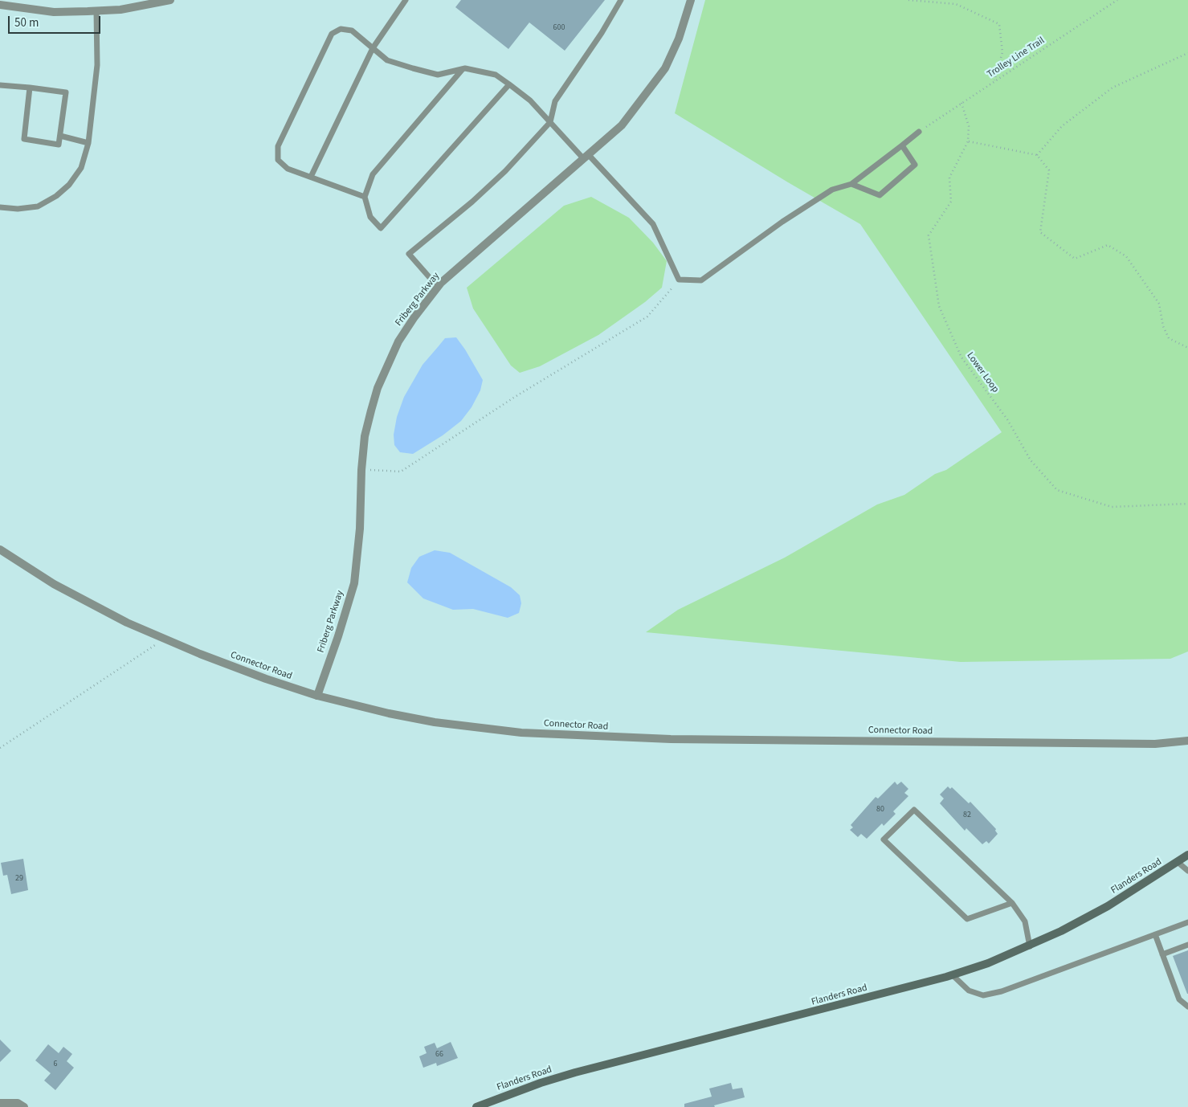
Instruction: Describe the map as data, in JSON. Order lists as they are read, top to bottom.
{
  "streets": {
    "main road": ["Flanders Road"],
    "street": ["Friberg Parkway", "Connector Road"],
    "path": ["Trolley Line Trail", "Lower Loop"]
  },
  "crossings": [
    ["Trolley Line Trail", "Lower Loop"],
    ["Friberg Parkway", "Connector Road"]
  ],
  "house_numbers": [
    "600",
    "80",
    "82",
    "29",
    "66",
    "6"
  ],
  "scale_bar": "50 m"
}
